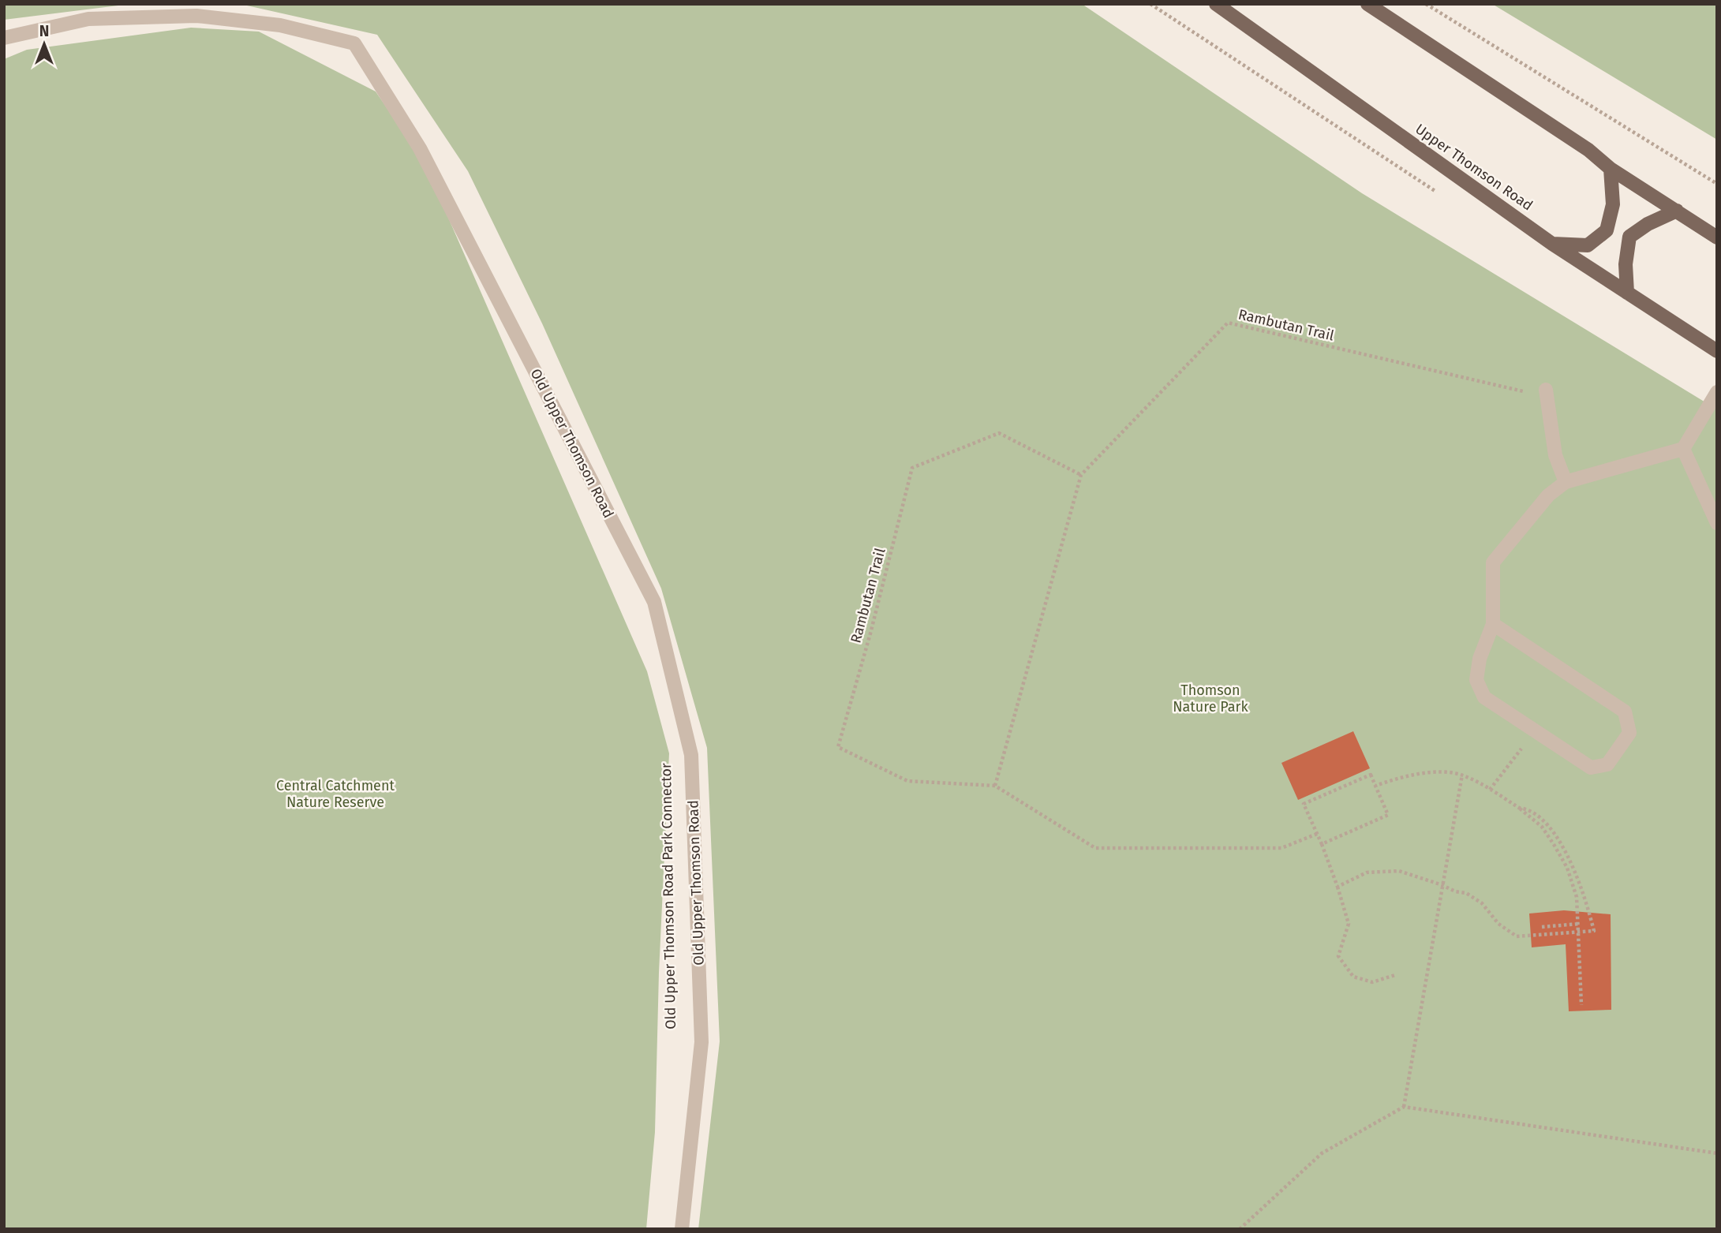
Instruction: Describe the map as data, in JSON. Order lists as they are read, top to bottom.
{
  "streets": {
    "main road": ["Upper Thomson Road"],
    "street": ["Old Upper Thomson Road"],
    "path": ["Rambutan Trail"]
  },
  "parks": ["Thomson Nature Park", "Central Catchment Nature Reserve"],
  "north": "top"
}
